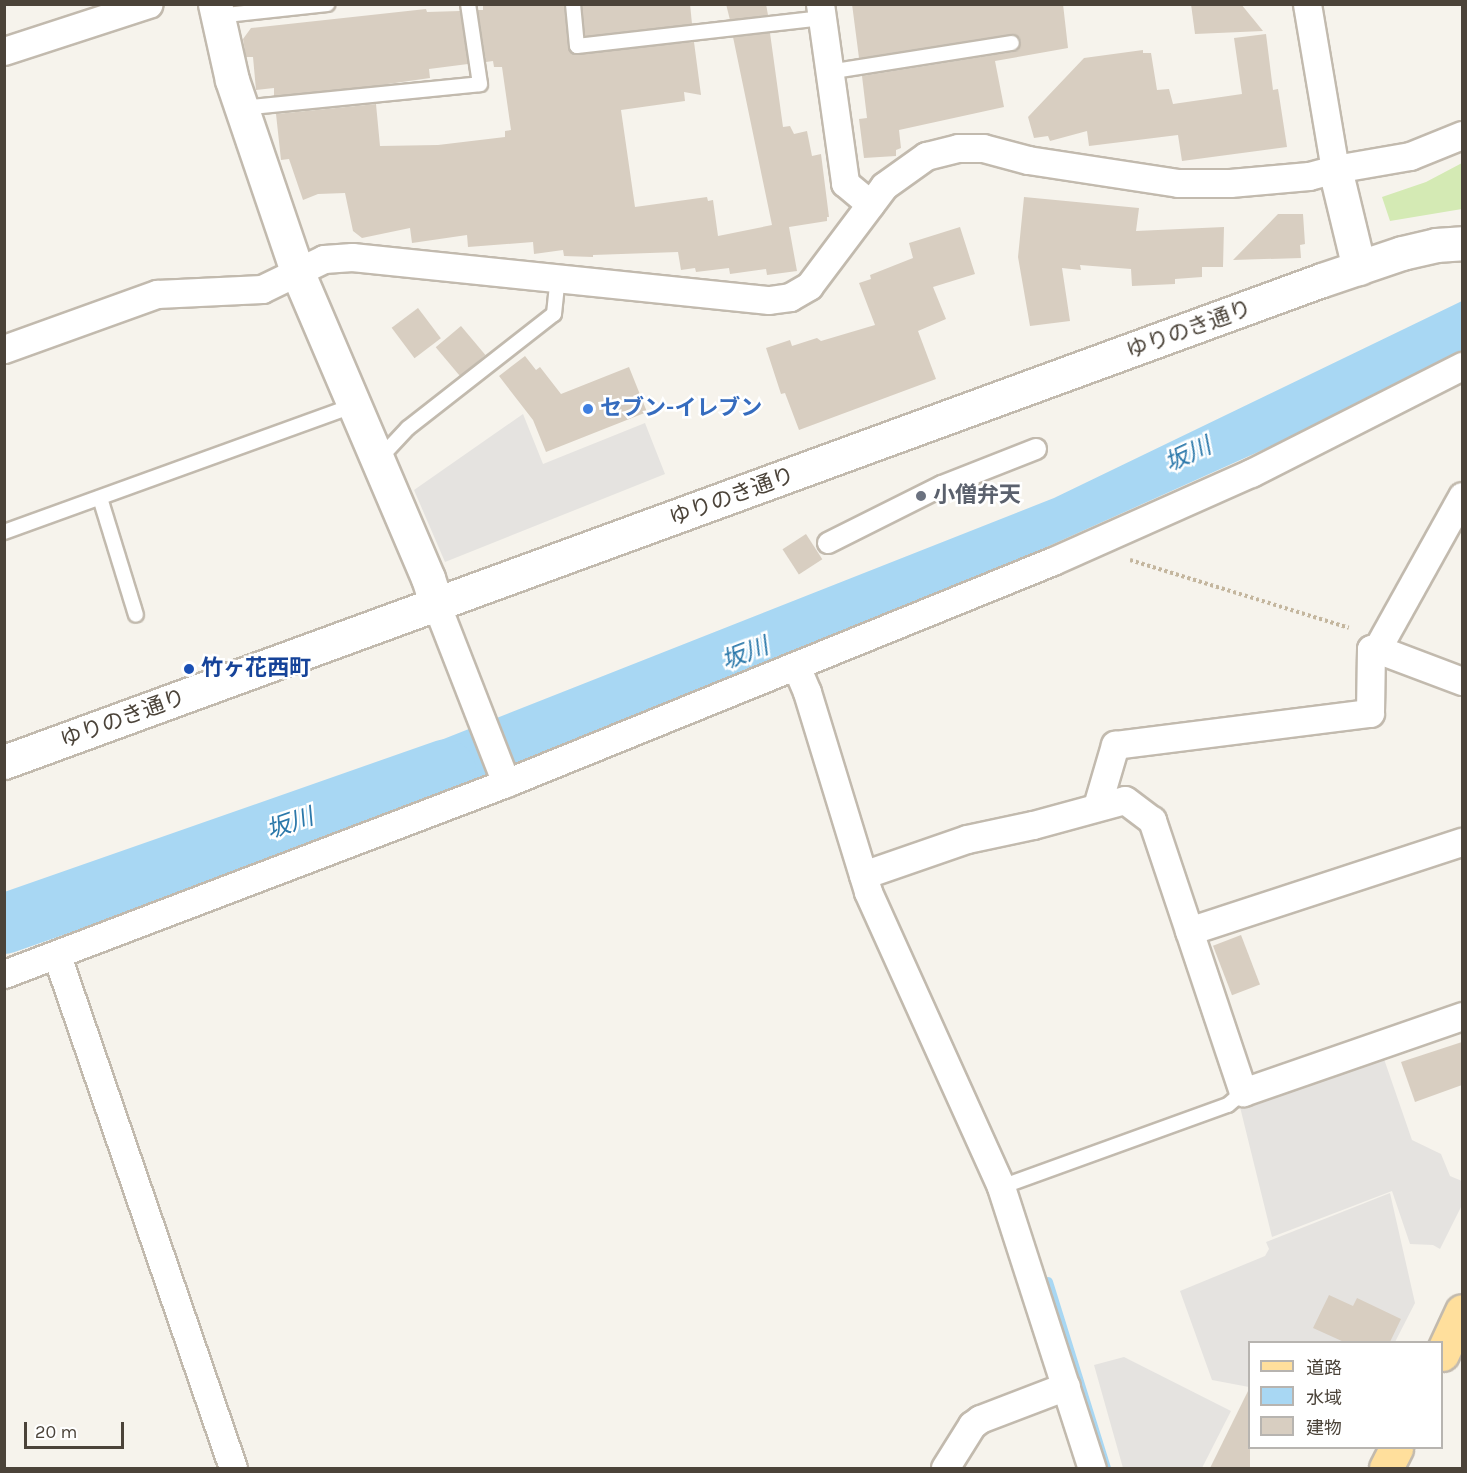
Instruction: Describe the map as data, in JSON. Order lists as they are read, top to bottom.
{
  "streets": {
    "street": ["ゆりのき通り"]
  },
  "water": ["坂川"],
  "places": ["セブン-イレブン", "小僧弁天", "竹ヶ花西町"],
  "legend": ["道路", "水域", "建物"],
  "scale_bar": "20 m"
}
